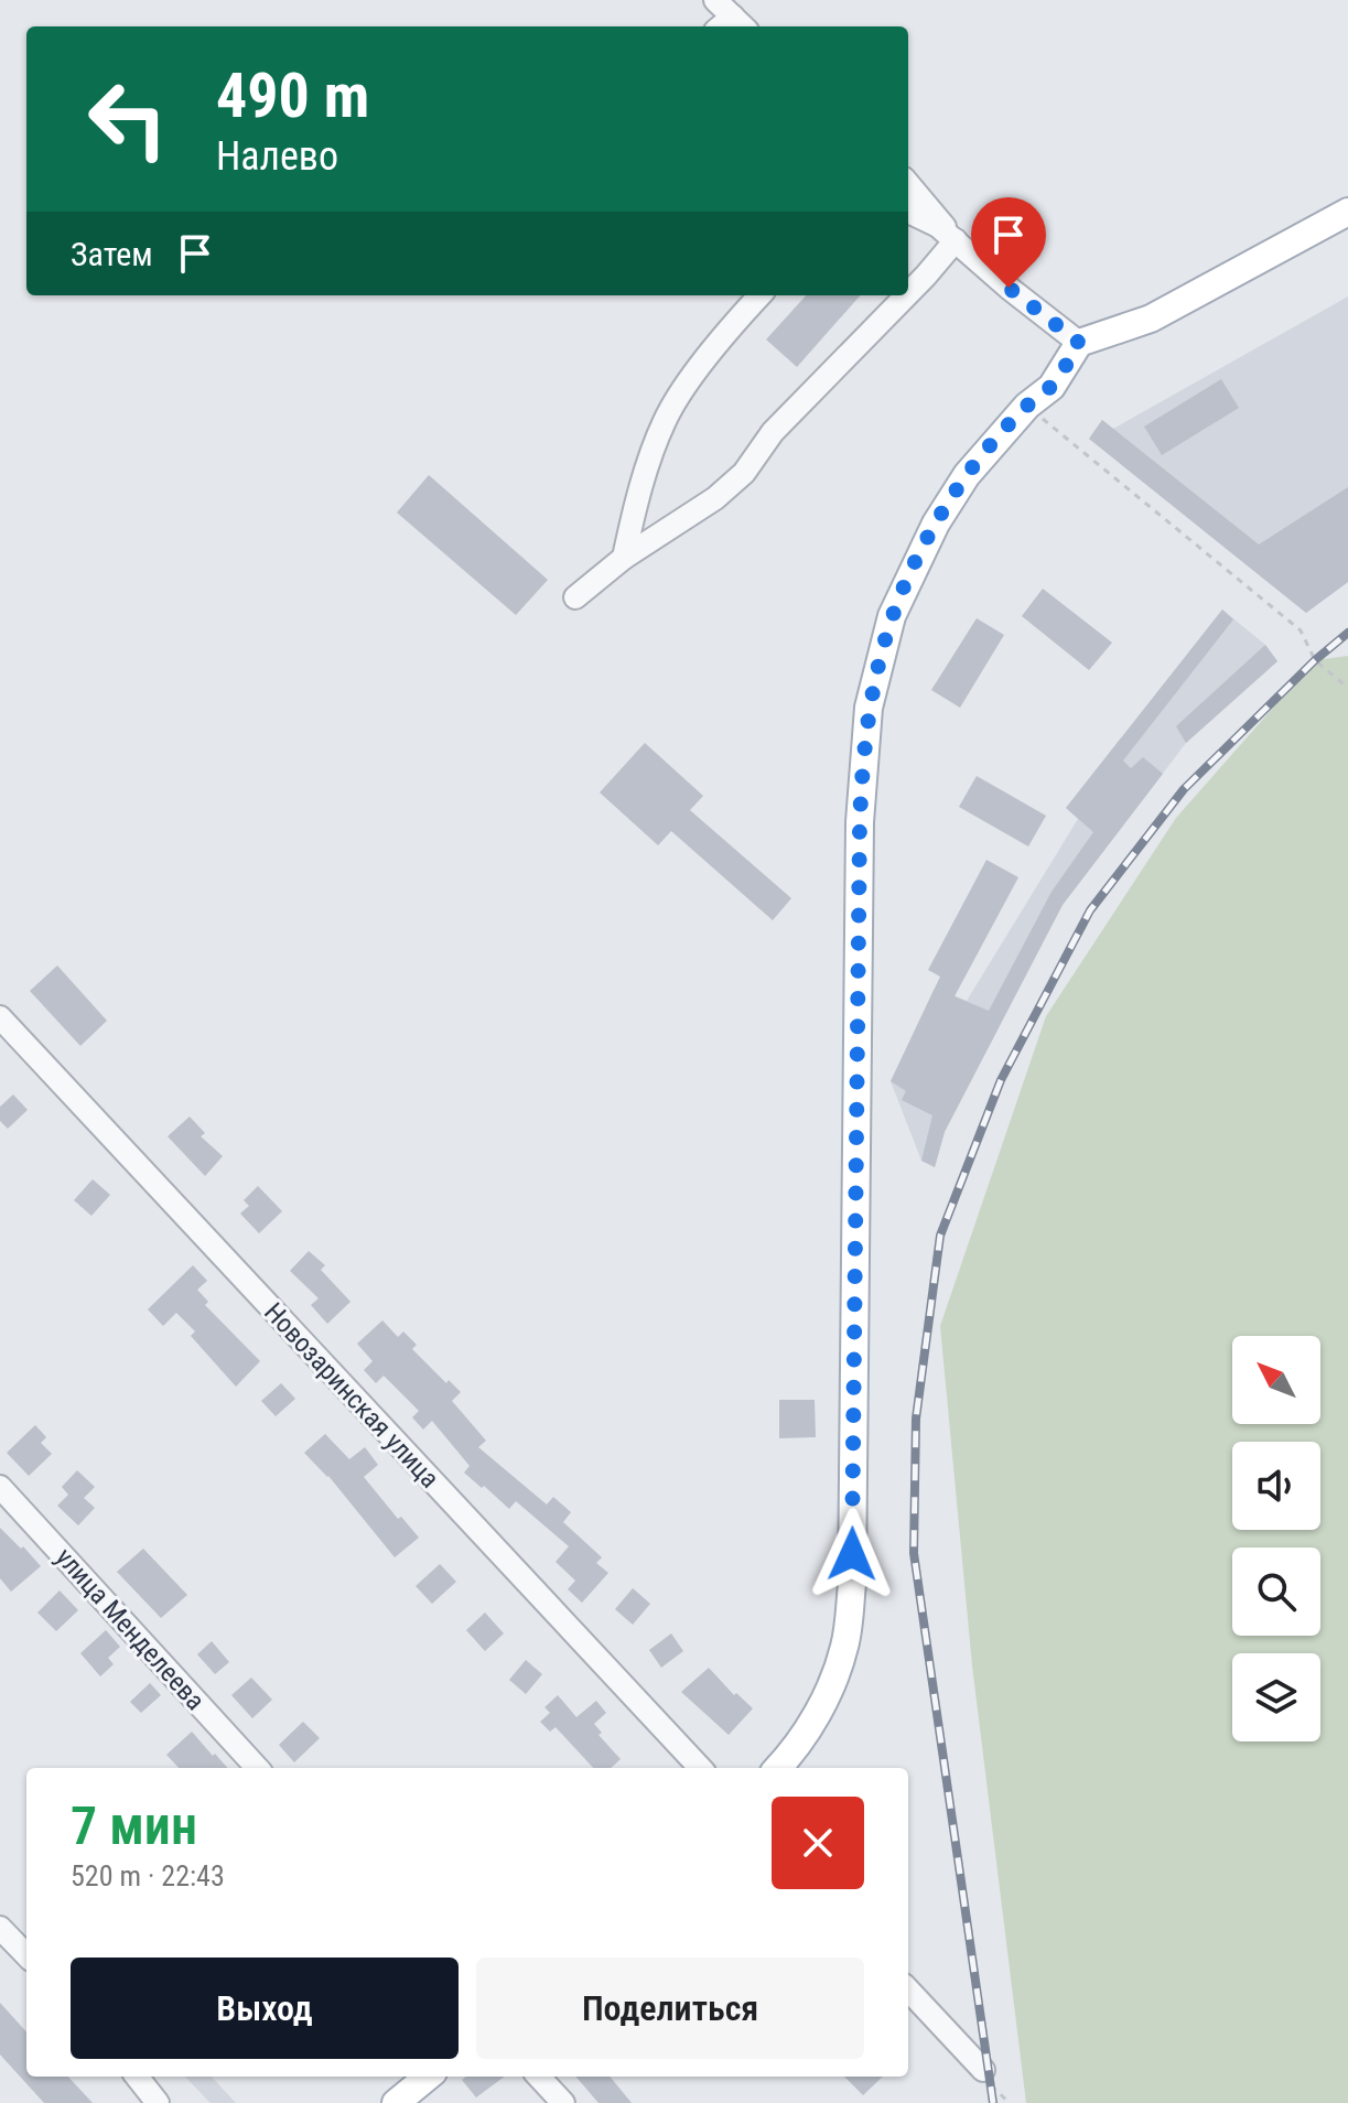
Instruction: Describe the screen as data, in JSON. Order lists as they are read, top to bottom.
{
  "streets": {
    "street": ["Новозаринская улица", "улица Менделеева"]
  },
  "north": "top left",
  "page": {
    "turn": ["490 m", "Налево"],
    "then": "Затем",
    "heading": ["7 мин", "520 m · 22:43"],
    "buttons": ["Выход", "Поделиться"]
  }
}
